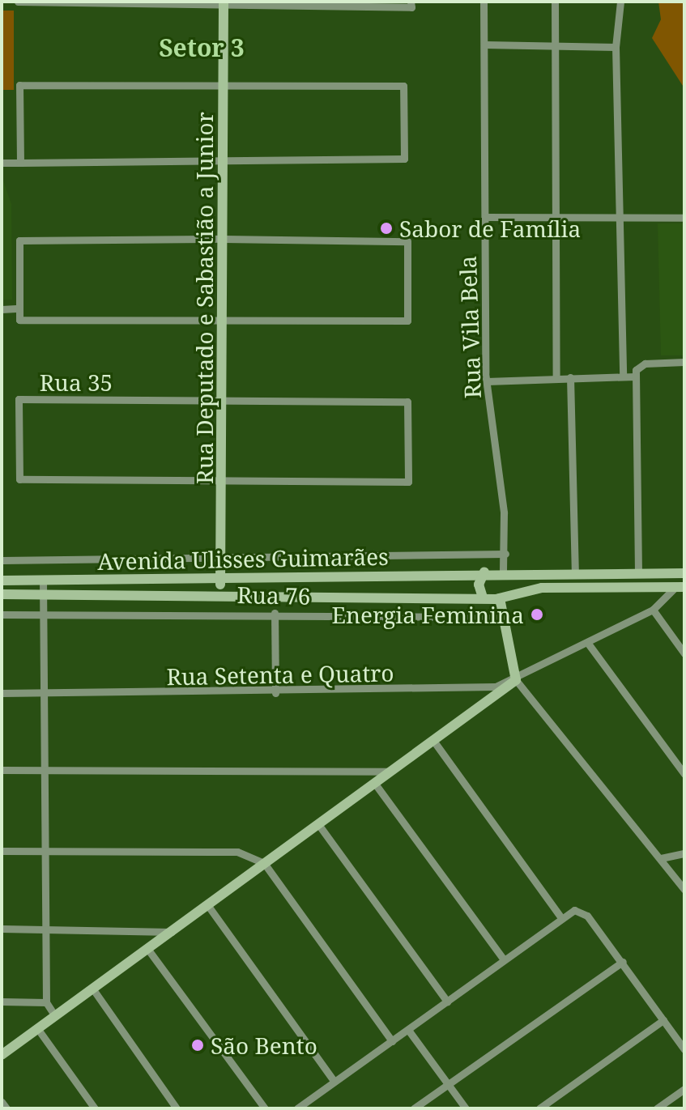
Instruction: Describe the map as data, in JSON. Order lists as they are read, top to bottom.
{
  "streets": {
    "main road": ["Rua Deputado e Sabastião a Junior", "Avenida Ulisses Guimarães"],
    "street": [
      "Rua Vila Bela",
      "Rua 35",
      "Rua 76",
      "Rua Setenta e Quatro"
    ]
  },
  "crossings": [
    ["Rua Deputado e Sabastião a Junior", "Rua 35"],
    ["Rua Deputado e Sabastião a Junior", "Avenida Ulisses Guimarães"],
    ["Rua Vila Bela", "Avenida Ulisses Guimarães"],
    ["Avenida Ulisses Guimarães", "Rua Setenta e Quatro"]
  ],
  "districts": ["Setor 3"],
  "places": ["Sabor de Família", "Energia Feminina", "São Bento"]
}
